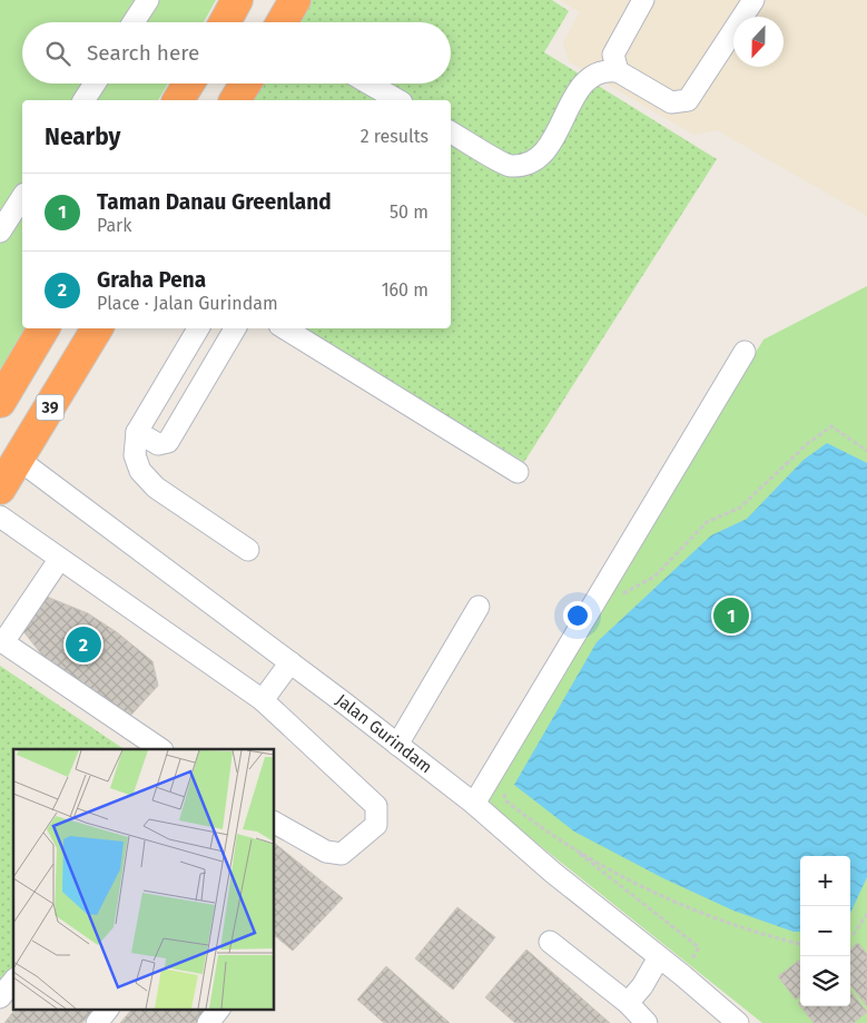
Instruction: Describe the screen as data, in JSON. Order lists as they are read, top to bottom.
{
  "streets": {
    "highway": ["39"],
    "street": ["Jalan Gurindam"]
  },
  "crossings": [
    ["39", "Jalan Gurindam"]
  ],
  "north": "bottom",
  "page": {
    "search": "Search here",
    "heading": ["Nearby", "2 results"],
    "list": [
      {
        "mark": "1",
        "name": "Taman Danau Greenland",
        "note": "Park",
        "value": "50 m"
      },
      {
        "mark": "2",
        "name": "Graha Pena",
        "note": "Place · Jalan Gurindam",
        "value": "160 m"
      }
    ],
    "pins": ["1", "2"],
    "map_buttons": ["+", "−"]
  }
}
